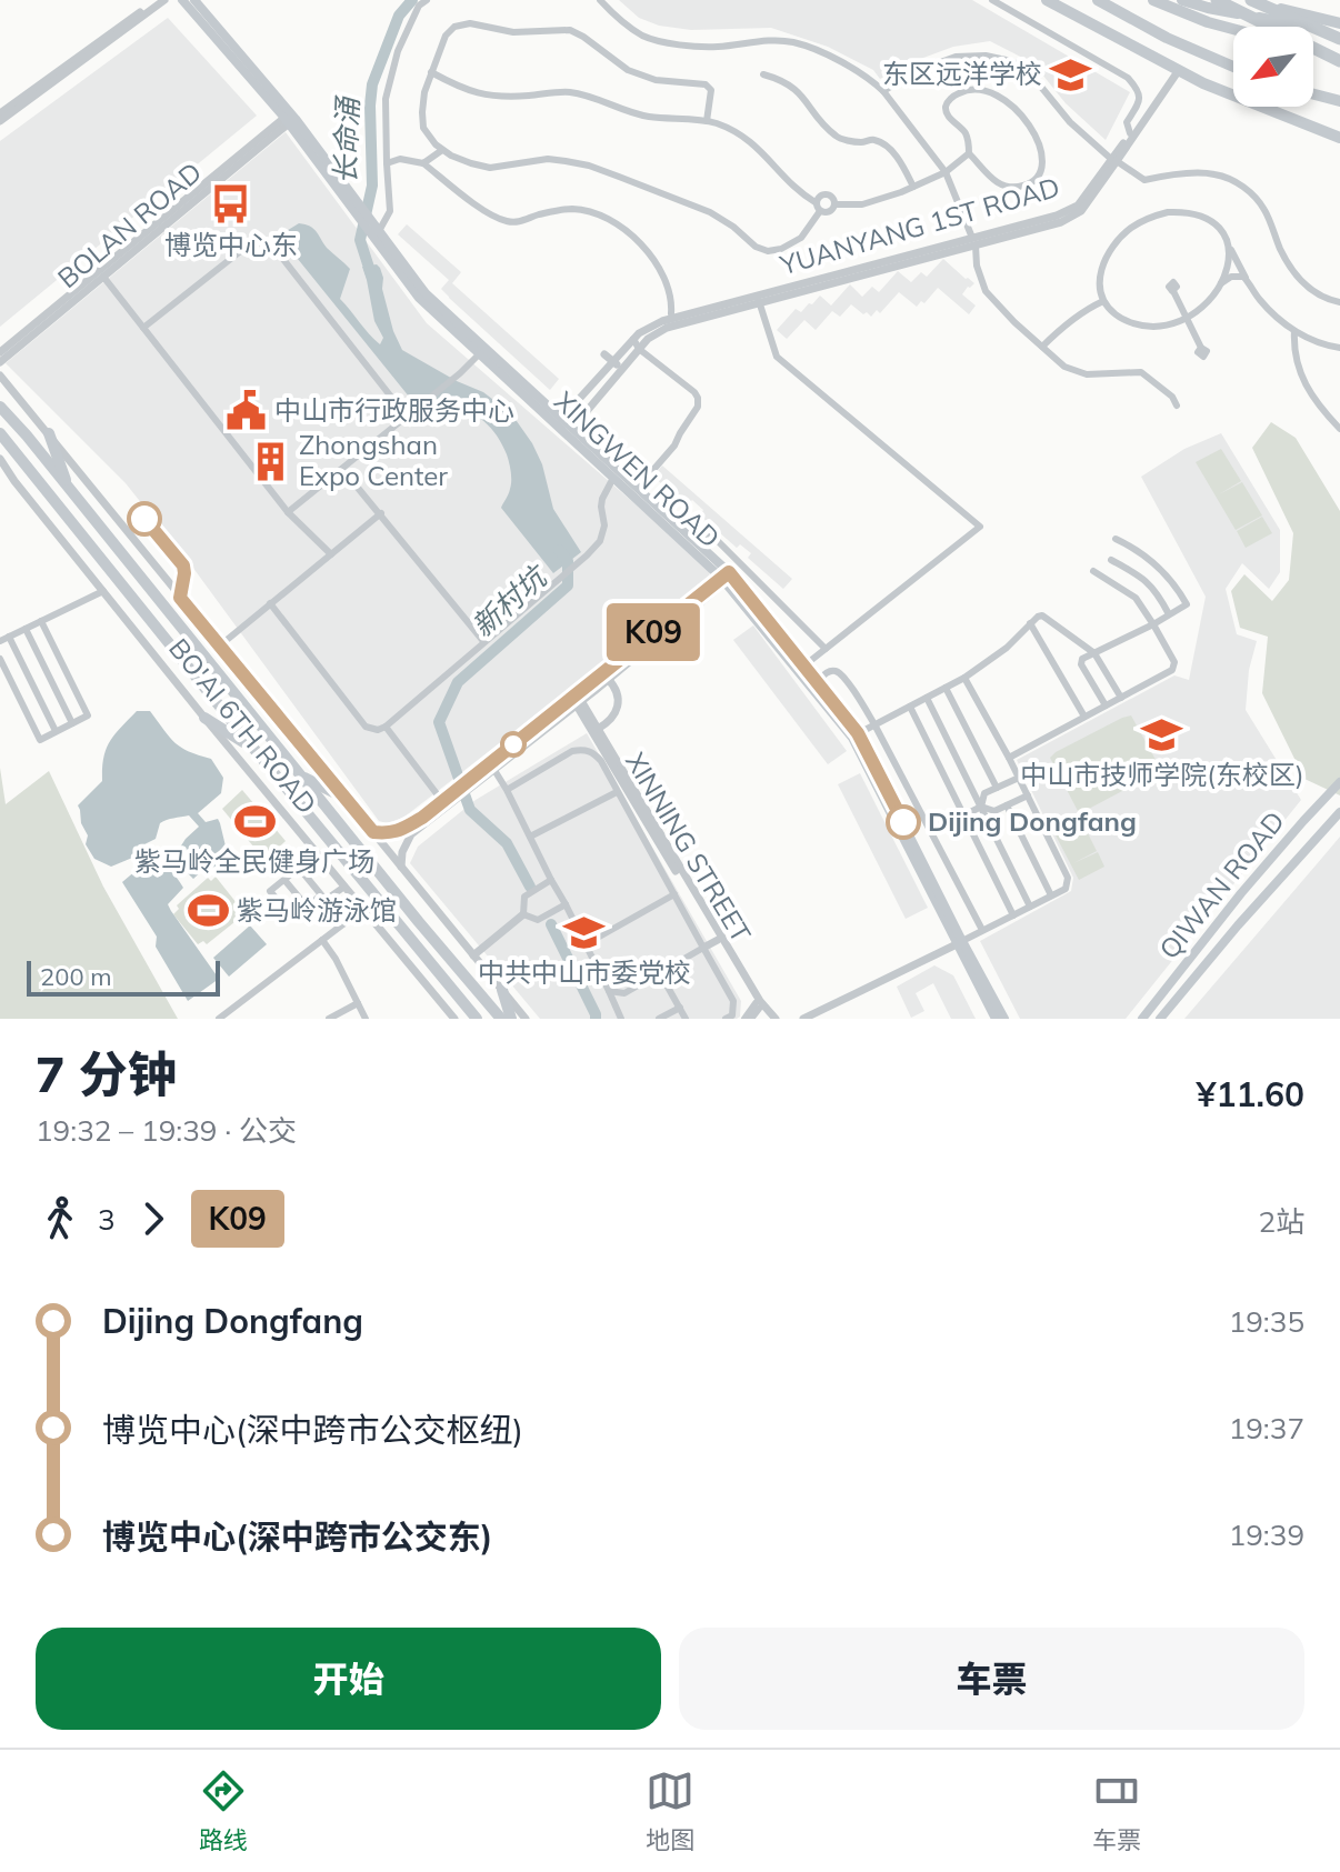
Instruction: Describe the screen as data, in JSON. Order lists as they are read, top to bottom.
{
  "streets": {
    "highway": ["BO'AI 6TH ROAD"],
    "main road": ["XINGWEN ROAD", "QIWAN ROAD"],
    "street": ["BOLAN ROAD", "YUANYANG 1ST ROAD", "XINNING STREET"]
  },
  "crossings": [
    ["BOLAN ROAD", "XINGWEN ROAD"],
    ["YUANYANG 1ST ROAD", "XINGWEN ROAD"]
  ],
  "water": ["长命涌", "新村坑"],
  "places": {
    "school or university": ["东区远洋学校", "中山市技师学院(东校区)", "中共中山市委党校"],
    "bus stop": ["博览中心东"],
    "public building": ["中山市行政服务中心"],
    "building": ["Zhongshan Expo Center"],
    "sports": ["紫马岭全民健身广场", "紫马岭游泳馆"],
    "other": ["Dijing Dongfang"]
  },
  "lines": ["bus line K09"],
  "scale_bar": "200 m",
  "north": "bottom left",
  "page": {
    "on_map": "K09",
    "scale": "200 m",
    "heading": ["7 分钟", "19:32 – 19:39 · 公交", "¥11.60"],
    "legs": ["3", "K09", "2站"],
    "list": [
      {
        "name": "Dijing Dongfang",
        "value": "19:35"
      },
      {
        "name": "博览中心(深中跨市公交枢纽)",
        "value": "19:37"
      },
      {
        "name": "博览中心(深中跨市公交东)",
        "value": "19:39"
      }
    ],
    "buttons": ["开始", "车票"],
    "tabs": ["路线", "地图", "车票"]
  }
}
